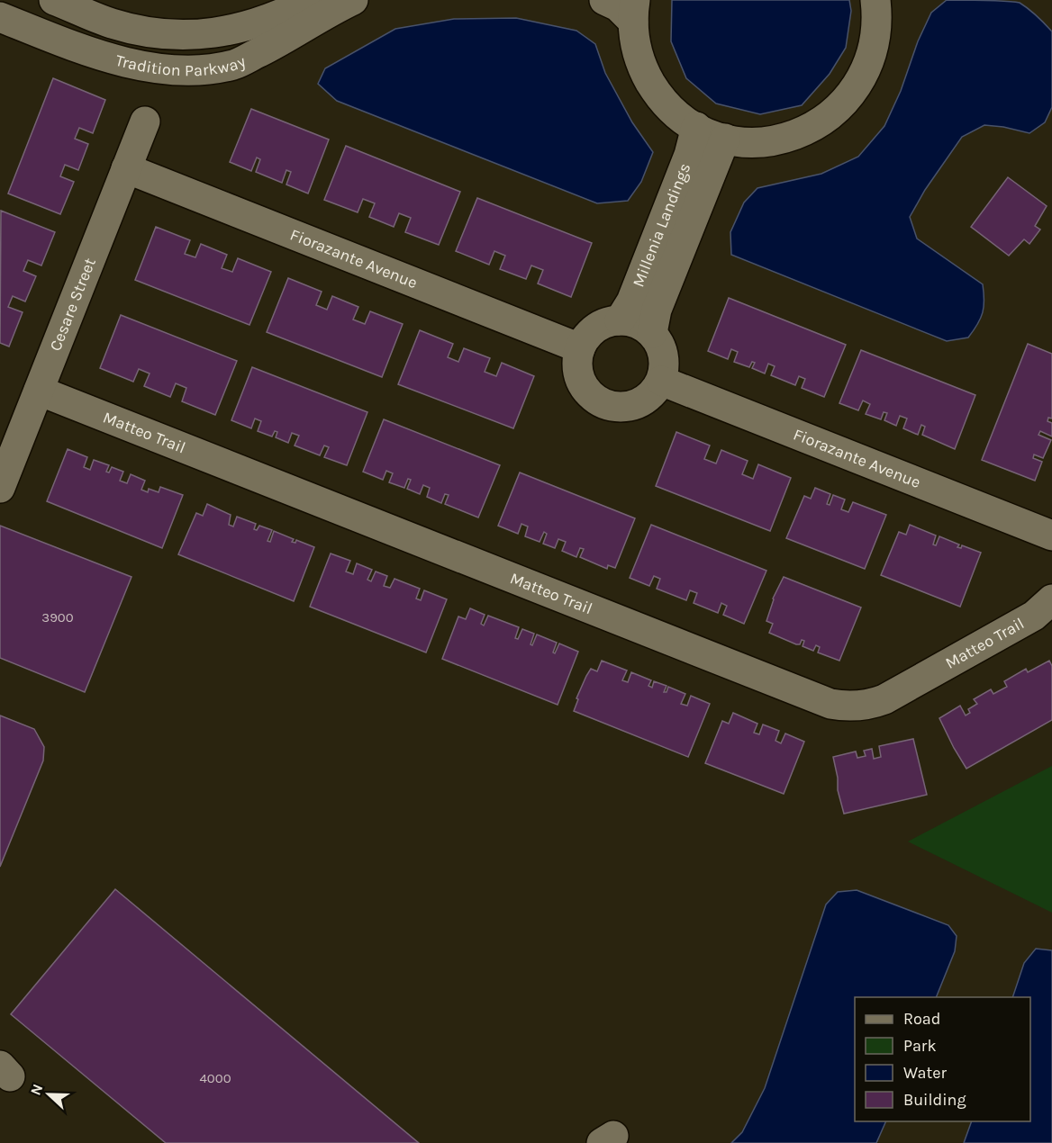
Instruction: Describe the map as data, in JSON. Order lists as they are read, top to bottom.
{
  "streets": {
    "street": [
      "Tradition Parkway",
      "Millenia Landings",
      "Fiorazante Avenue",
      "Cesare Street",
      "Matteo Trail"
    ]
  },
  "crossings": [
    ["Millenia Landings", "Fiorazante Avenue"],
    ["Fiorazante Avenue", "Cesare Street"],
    ["Cesare Street", "Matteo Trail"]
  ],
  "house_numbers": ["3900", "4000"],
  "legend": [
    "Road",
    "Park",
    "Water",
    "Building"
  ],
  "north": "left"
}
